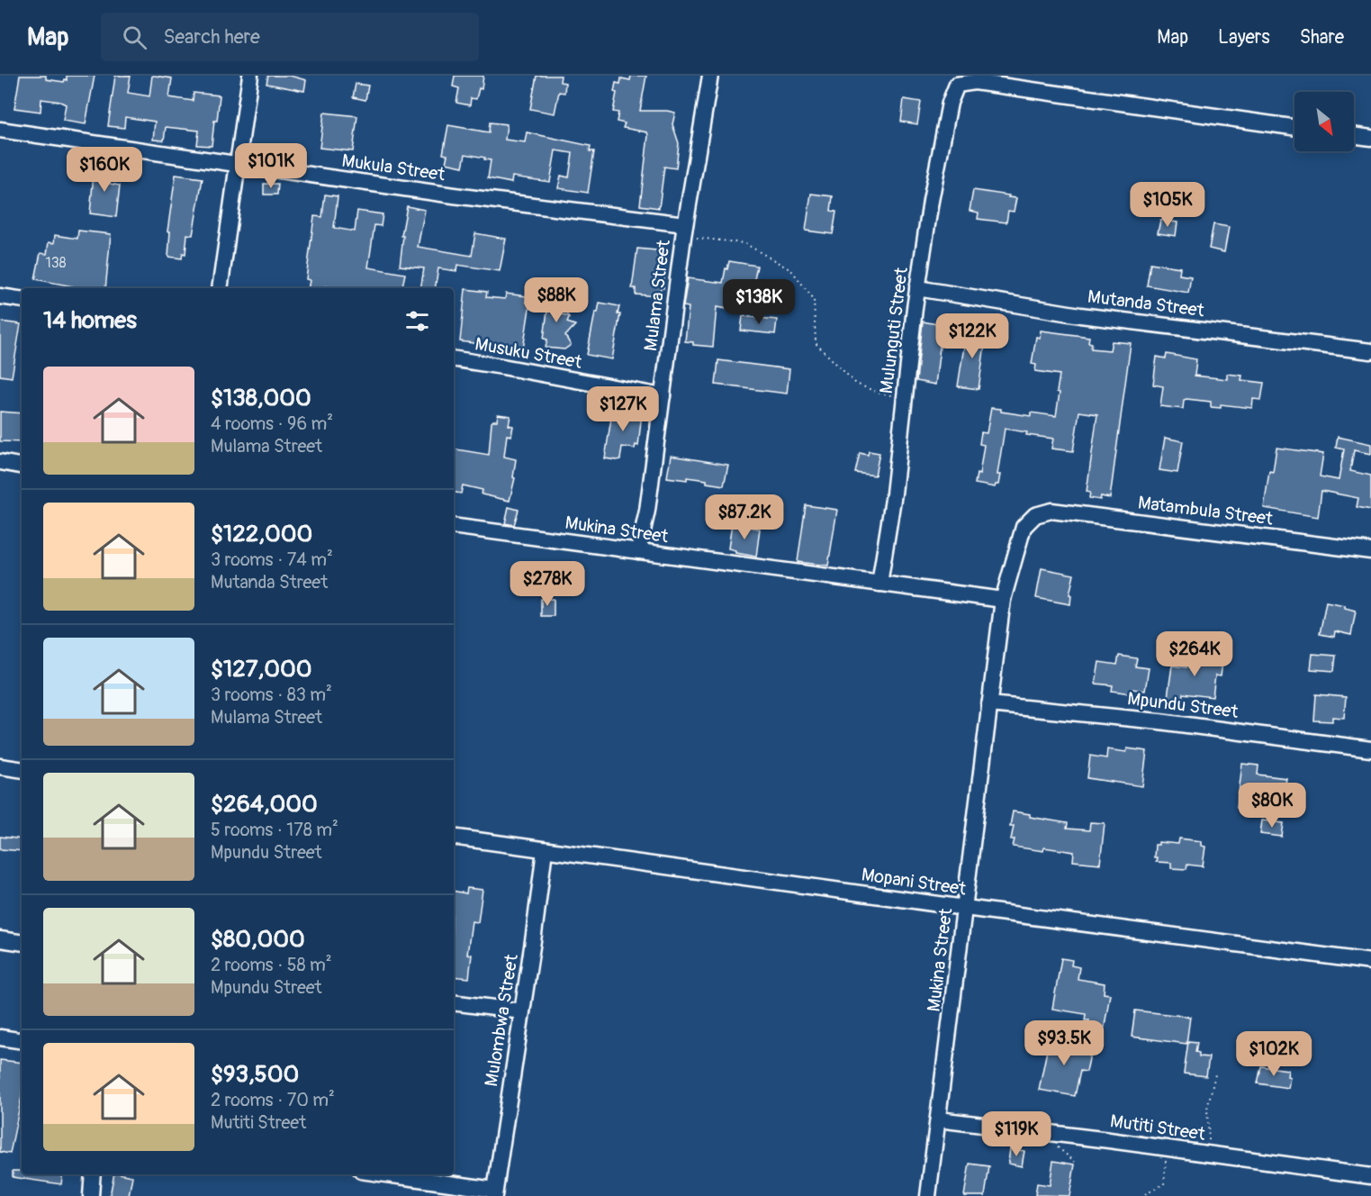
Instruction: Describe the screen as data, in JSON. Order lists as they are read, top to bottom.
{
  "streets": {
    "street": [
      "Mukula Street",
      "Mulama Street",
      "Mutanda Street",
      "Mulunguti Street",
      "Musuku Street",
      "Matambula Street",
      "Mukina Street",
      "Mpundu Street",
      "Mopani Street",
      "Mulombwa Street",
      "Mutiti Street"
    ]
  },
  "crossings": [
    ["Mukula Street", "Mulama Street"],
    ["Mulama Street", "Musuku Street"],
    ["Mulama Street", "Mukina Street"],
    ["Mutanda Street", "Mulunguti Street"],
    ["Mulunguti Street", "Mukina Street"],
    ["Matambula Street", "Mukina Street"],
    ["Mukina Street", "Mpundu Street"],
    ["Mukina Street", "Mopani Street"],
    ["Mukina Street", "Mutiti Street"],
    ["Mopani Street", "Mulombwa Street"]
  ],
  "house_numbers": ["138"],
  "north": "bottom right",
  "page": {
    "header": "Map",
    "search": "Search here",
    "nav": ["Map", "Layers", "Share"],
    "price": [
      "$101K",
      "$160K",
      "$105K",
      "$88K",
      "$138K",
      "$122K",
      "$127K",
      "$87.2K",
      "$278K",
      "$264K",
      "$80K",
      "$93.5K",
      "$102K",
      "$119K"
    ],
    "heading": "14 homes",
    "list": [
      {
        "name": "$138,000",
        "note": "4 rooms · 96 m² · Mulama Street"
      },
      {
        "name": "$122,000",
        "note": "3 rooms · 74 m² · Mutanda Street"
      },
      {
        "name": "$127,000",
        "note": "3 rooms · 83 m² · Mulama Street"
      },
      {
        "name": "$264,000",
        "note": "5 rooms · 178 m² · Mpundu Street"
      },
      {
        "name": "$80,000",
        "note": "2 rooms · 58 m² · Mpundu Street"
      },
      {
        "name": "$93,500",
        "note": "2 rooms · 70 m² · Mutiti Street"
      }
    ]
  }
}
